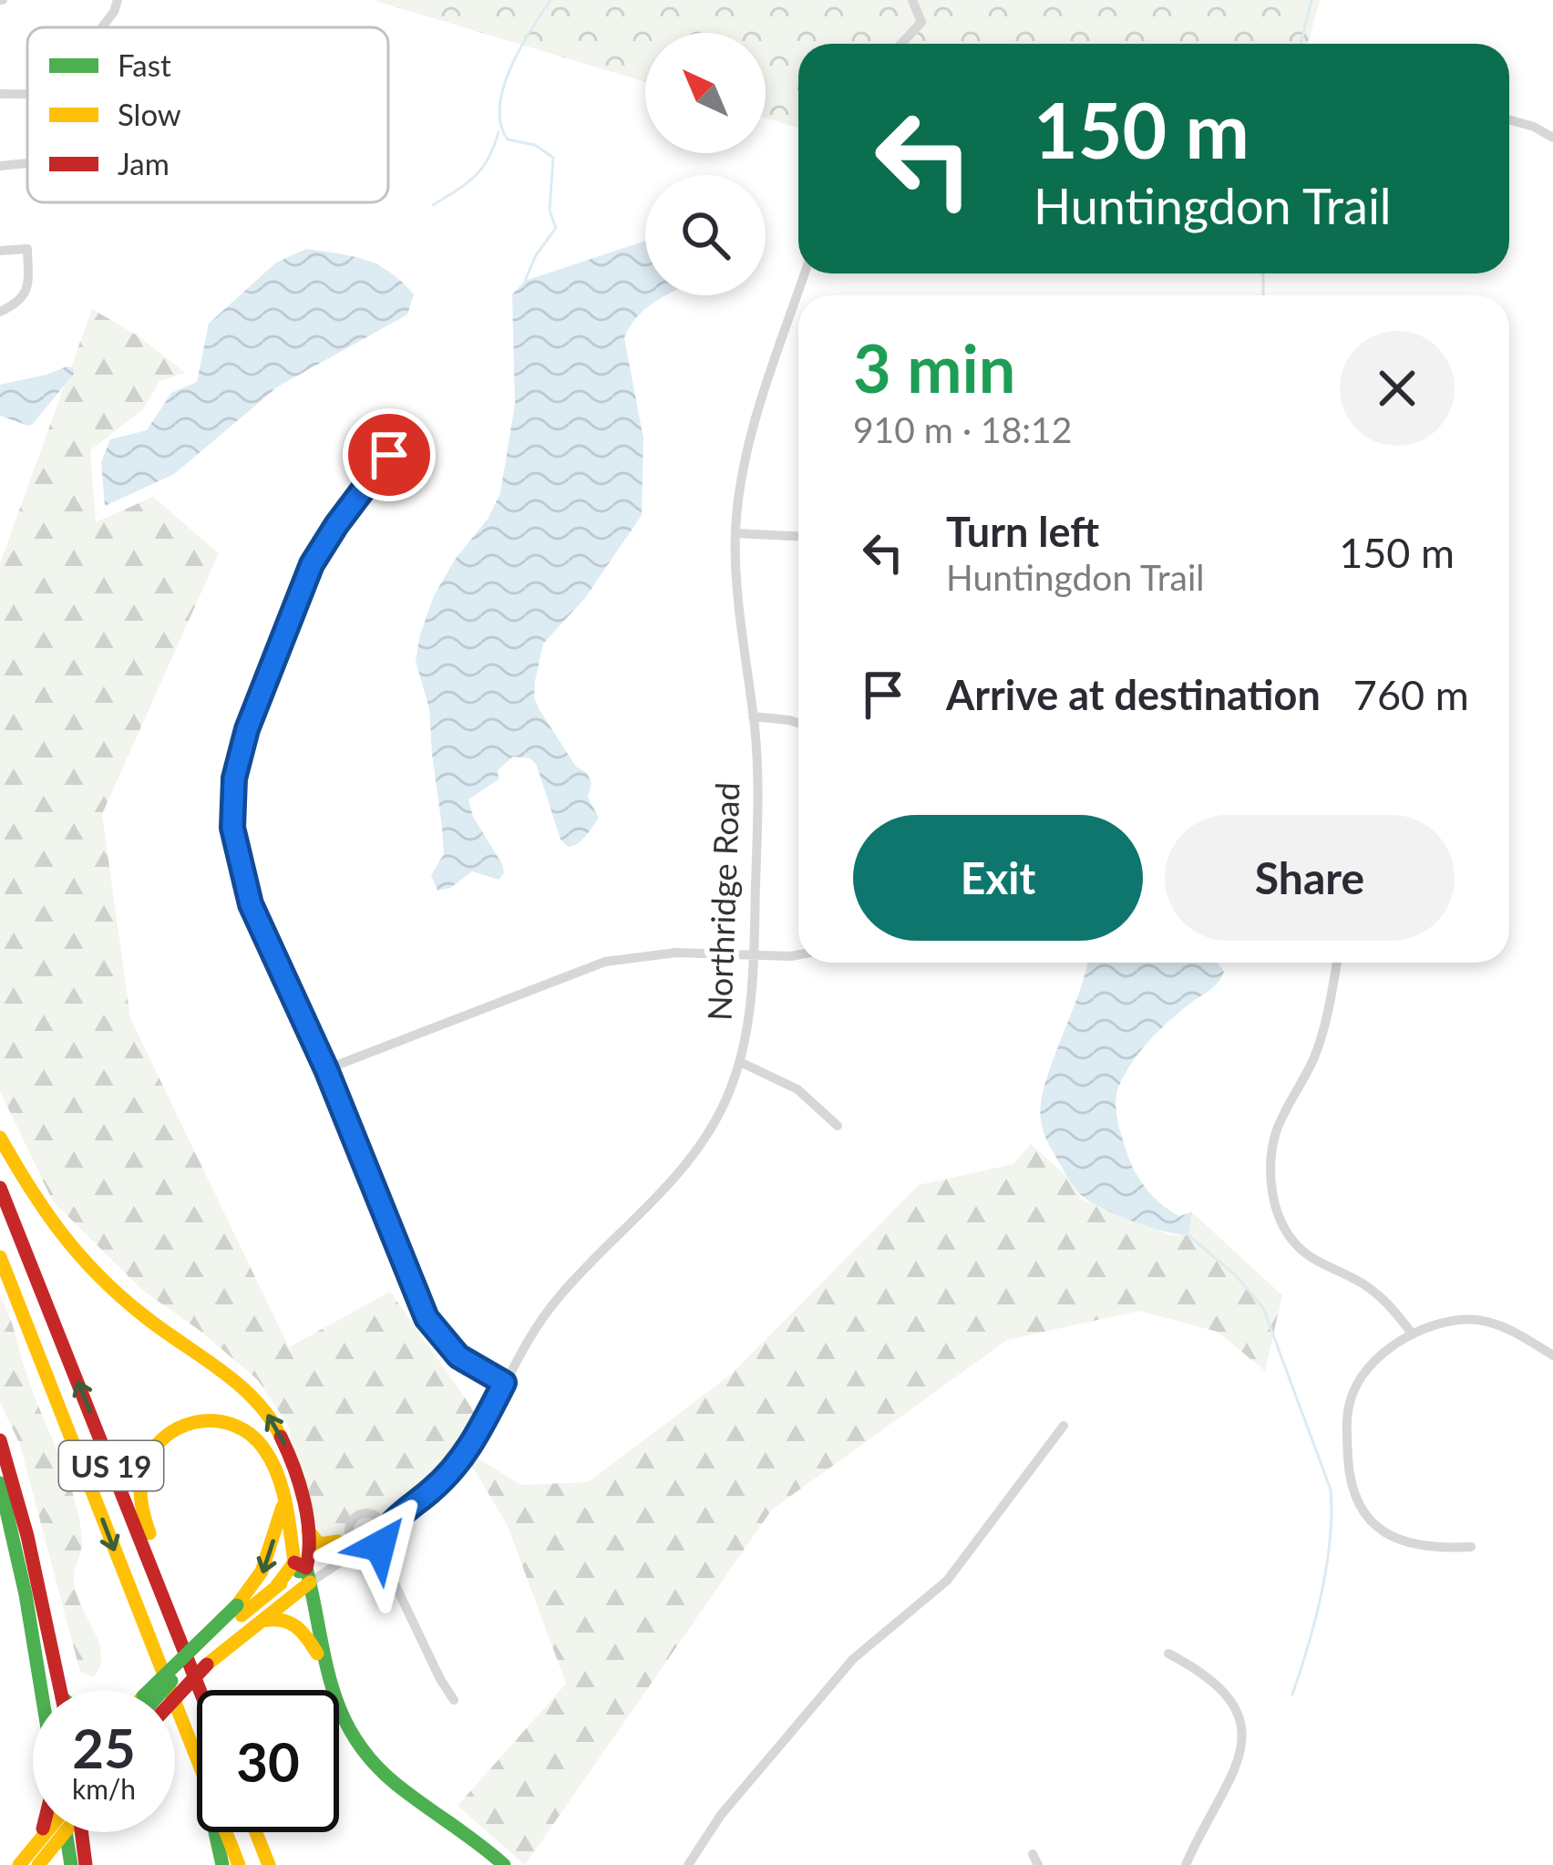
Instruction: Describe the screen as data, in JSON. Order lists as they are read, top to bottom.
{
  "streets": {
    "main road": ["Northridge Road", "US 19"]
  },
  "legend": ["Fast", "Slow", "Jam"],
  "north": "top left",
  "page": {
    "turn": ["150 m", "Huntingdon Trail"],
    "heading": ["3 min", "910 m · 18:12"],
    "list": [
      {
        "name": "Turn left",
        "note": "Huntingdon Trail",
        "value": "150 m"
      },
      {
        "name": "Arrive at destination",
        "value": "760 m"
      }
    ],
    "buttons": ["Exit", "Share"],
    "speed": "25 km/h",
    "limit": "30"
  }
}
